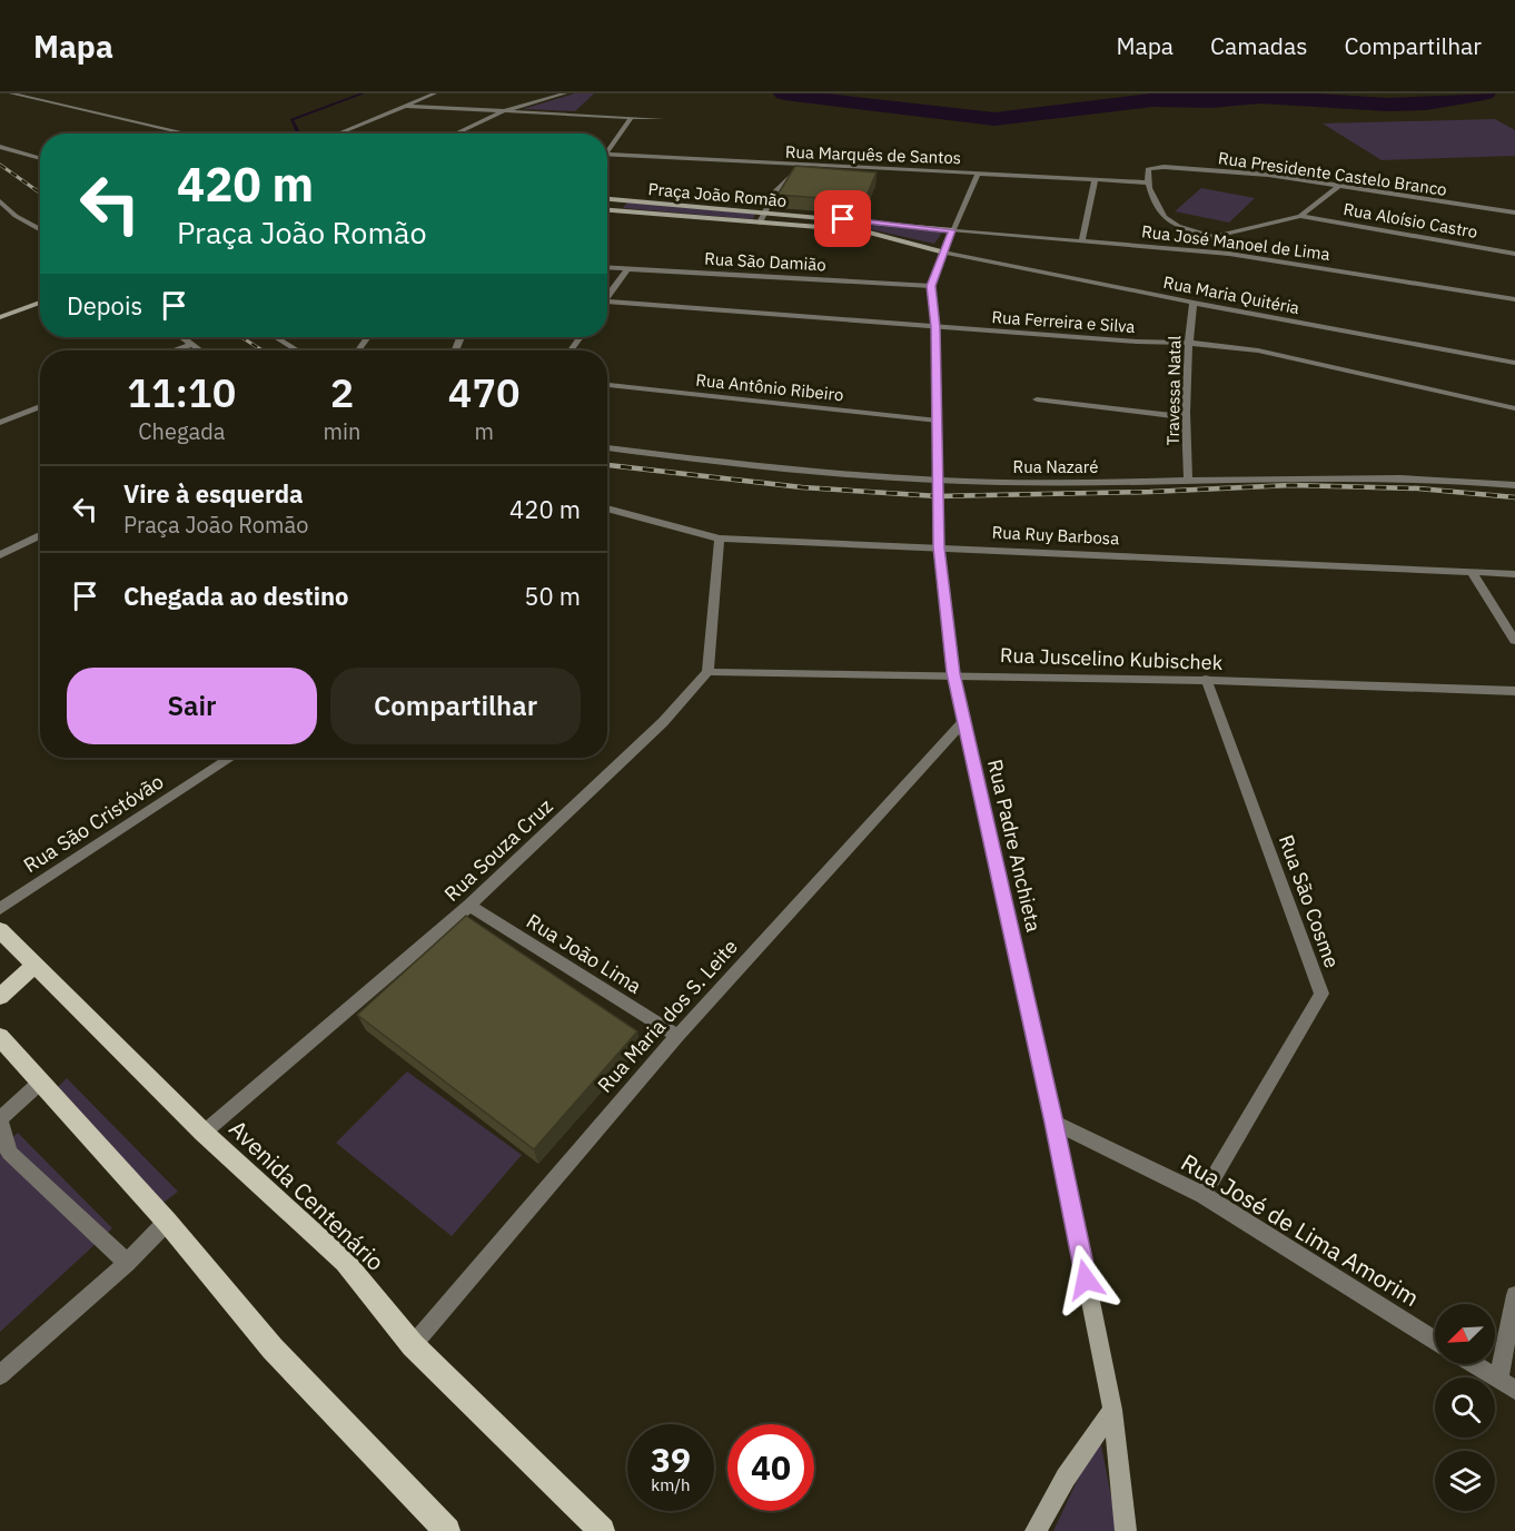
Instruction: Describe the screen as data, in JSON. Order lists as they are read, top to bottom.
{
  "streets": {
    "main road": ["Avenida Centenário"],
    "street": [
      "Rua Marquês de Santos",
      "Rua Presidente Castelo Branco",
      "Praça João Romão",
      "Rua Aloísio Castro",
      "Rua José Manoel de Lima",
      "Rua São Damião",
      "Rua Maria Quitéria",
      "Rua Ferreira e Silva",
      "Rua Antônio Ribeiro",
      "Travessa Natal",
      "Rua Nazaré",
      "Rua Ruy Barbosa",
      "Rua Juscelino Kubischek",
      "Rua São Cristóvão",
      "Rua Padre Anchieta",
      "Rua Souza Cruz",
      "Rua São Cosme",
      "Rua João Lima",
      "Rua Maria dos S. Leite",
      "Rua José de Lima Amorim"
    ]
  },
  "crossings": [
    ["Rua Marquês de Santos", "Rua Presidente Castelo Branco"],
    ["Rua Marquês de Santos", "Rua Padre Anchieta"],
    ["Praça João Romão", "Rua José Manoel de Lima"],
    ["Praça João Romão", "Rua Maria Quitéria"],
    ["Praça João Romão", "Rua Padre Anchieta"],
    ["Rua José Manoel de Lima", "Rua Padre Anchieta"],
    ["Rua São Damião", "Rua Padre Anchieta"],
    ["Rua Maria Quitéria", "Travessa Natal"],
    ["Rua Maria Quitéria", "Rua Padre Anchieta"],
    ["Rua Ferreira e Silva", "Travessa Natal"],
    ["Rua Ferreira e Silva", "Rua Padre Anchieta"],
    ["Rua Antônio Ribeiro", "Rua Padre Anchieta"],
    ["Travessa Natal", "Rua Nazaré"],
    ["Rua Nazaré", "Rua Padre Anchieta"],
    ["Rua Ruy Barbosa", "Rua Padre Anchieta"],
    ["Rua Juscelino Kubischek", "Rua Padre Anchieta"],
    ["Rua Juscelino Kubischek", "Rua Souza Cruz"],
    ["Rua Juscelino Kubischek", "Rua São Cosme"],
    ["Rua Padre Anchieta", "Rua Maria dos S. Leite"],
    ["Rua Padre Anchieta", "Rua José de Lima Amorim"],
    ["Rua Souza Cruz", "Rua João Lima"],
    ["Rua Souza Cruz", "Avenida Centenário"],
    ["Rua São Cosme", "Rua José de Lima Amorim"],
    ["Rua João Lima", "Rua Maria dos S. Leite"],
    ["Rua Maria dos S. Leite", "Avenida Centenário"]
  ],
  "north": "bottom left",
  "page": {
    "header": "Mapa",
    "nav": ["Mapa", "Camadas", "Compartilhar"],
    "turn": ["420 m", "Praça João Romão"],
    "then": "Depois",
    "eta": [
      "11:10",
      "Chegada",
      "2",
      "min",
      "470",
      "m"
    ],
    "list": [
      {
        "name": "Vire à esquerda",
        "note": "Praça João Romão",
        "value": "420 m"
      },
      {
        "name": "Chegada ao destino",
        "value": "50 m"
      }
    ],
    "buttons": ["Sair", "Compartilhar"],
    "speed": "39 km/h",
    "limit": "40"
  }
}
